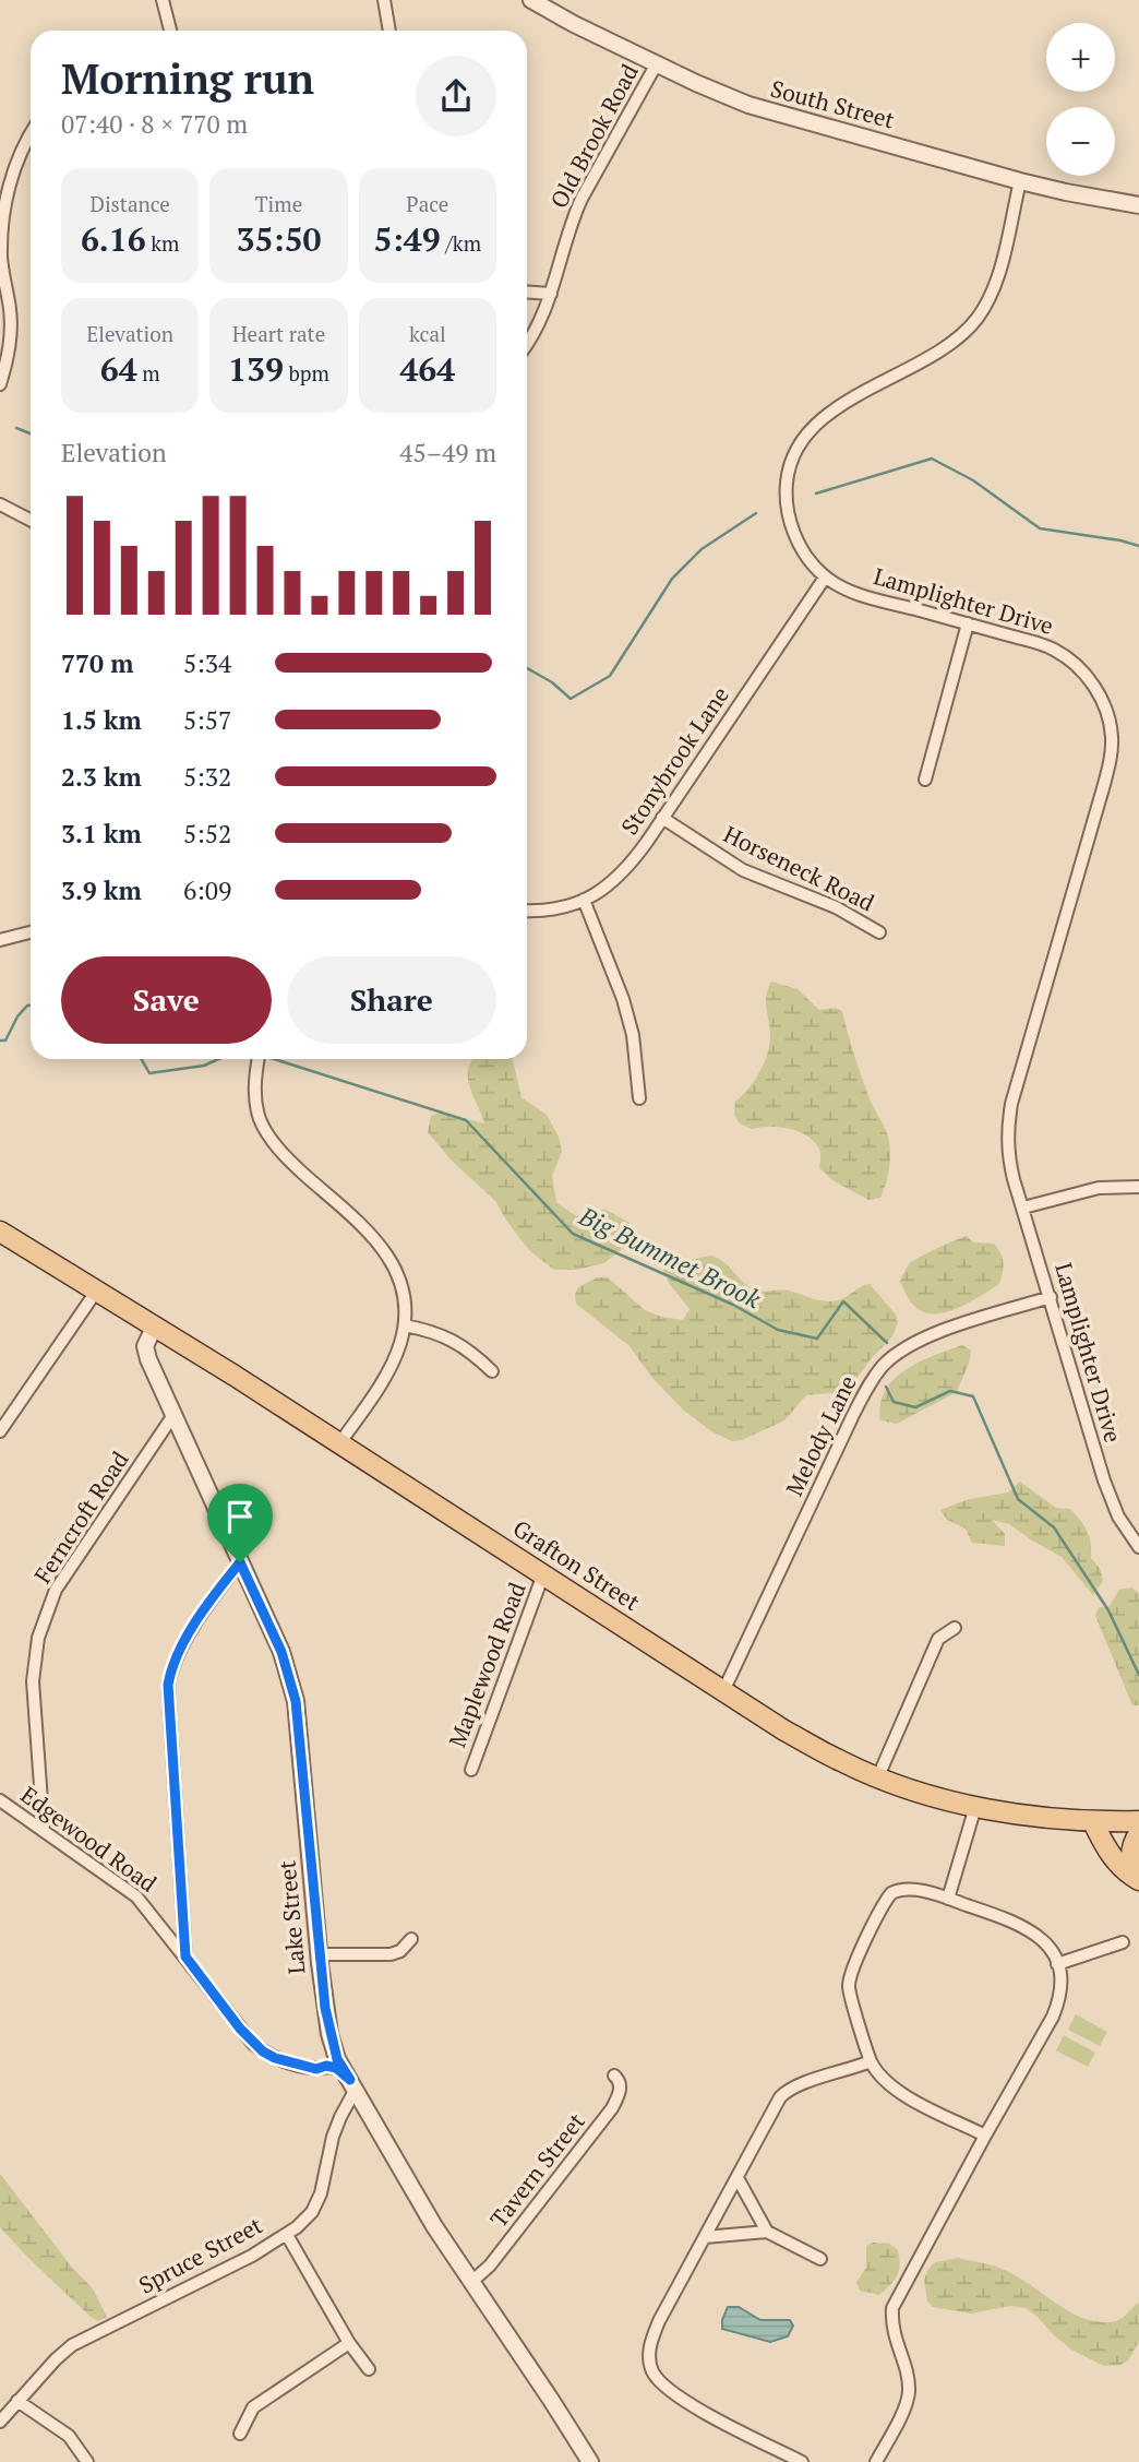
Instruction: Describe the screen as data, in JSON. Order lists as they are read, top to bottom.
{
  "streets": {
    "main road": ["Grafton Street"],
    "street": [
      "South Street",
      "Old Brook Road",
      "Lamplighter Drive",
      "Stonybrook Lane",
      "Horseneck Road",
      "Melody Lane",
      "Ferncroft Road",
      "Maplewood Road",
      "Edgewood Road",
      "Lake Street",
      "Tavern Street",
      "Spruce Street"
    ]
  },
  "crossings": [
    ["South Street", "Old Brook Road"],
    ["South Street", "Lamplighter Drive"],
    ["Lamplighter Drive", "Stonybrook Lane"],
    ["Lamplighter Drive", "Melody Lane"],
    ["Stonybrook Lane", "Horseneck Road"],
    ["Melody Lane", "Grafton Street"],
    ["Ferncroft Road", "Edgewood Road"],
    ["Ferncroft Road", "Lake Street"],
    ["Grafton Street", "Maplewood Road"],
    ["Grafton Street", "Lake Street"],
    ["Edgewood Road", "Lake Street"],
    ["Edgewood Road", "Spruce Street"],
    ["Lake Street", "Tavern Street"],
    ["Lake Street", "Spruce Street"]
  ],
  "water": ["Big Bummet Brook"],
  "page": {
    "map_buttons": ["+", "−"],
    "heading": ["Morning run", "07:40 · 8 × 770 m"],
    "stats": [
      ["Distance", "6.16 km"],
      ["Time", "35:50"],
      ["Pace", "5:49 /km"],
      ["Elevation", "64 m"],
      ["Heart rate", "139 bpm"],
      ["kcal", "464"]
    ],
    "chart": ["Elevation", "45–49 m"],
    "list": [
      {
        "name": "770 m",
        "note": "5:34"
      },
      {
        "name": "1.5 km",
        "note": "5:57"
      },
      {
        "name": "2.3 km",
        "note": "5:32"
      },
      {
        "name": "3.1 km",
        "note": "5:52"
      },
      {
        "name": "3.9 km",
        "note": "6:09"
      }
    ],
    "buttons": ["Save", "Share"]
  }
}
